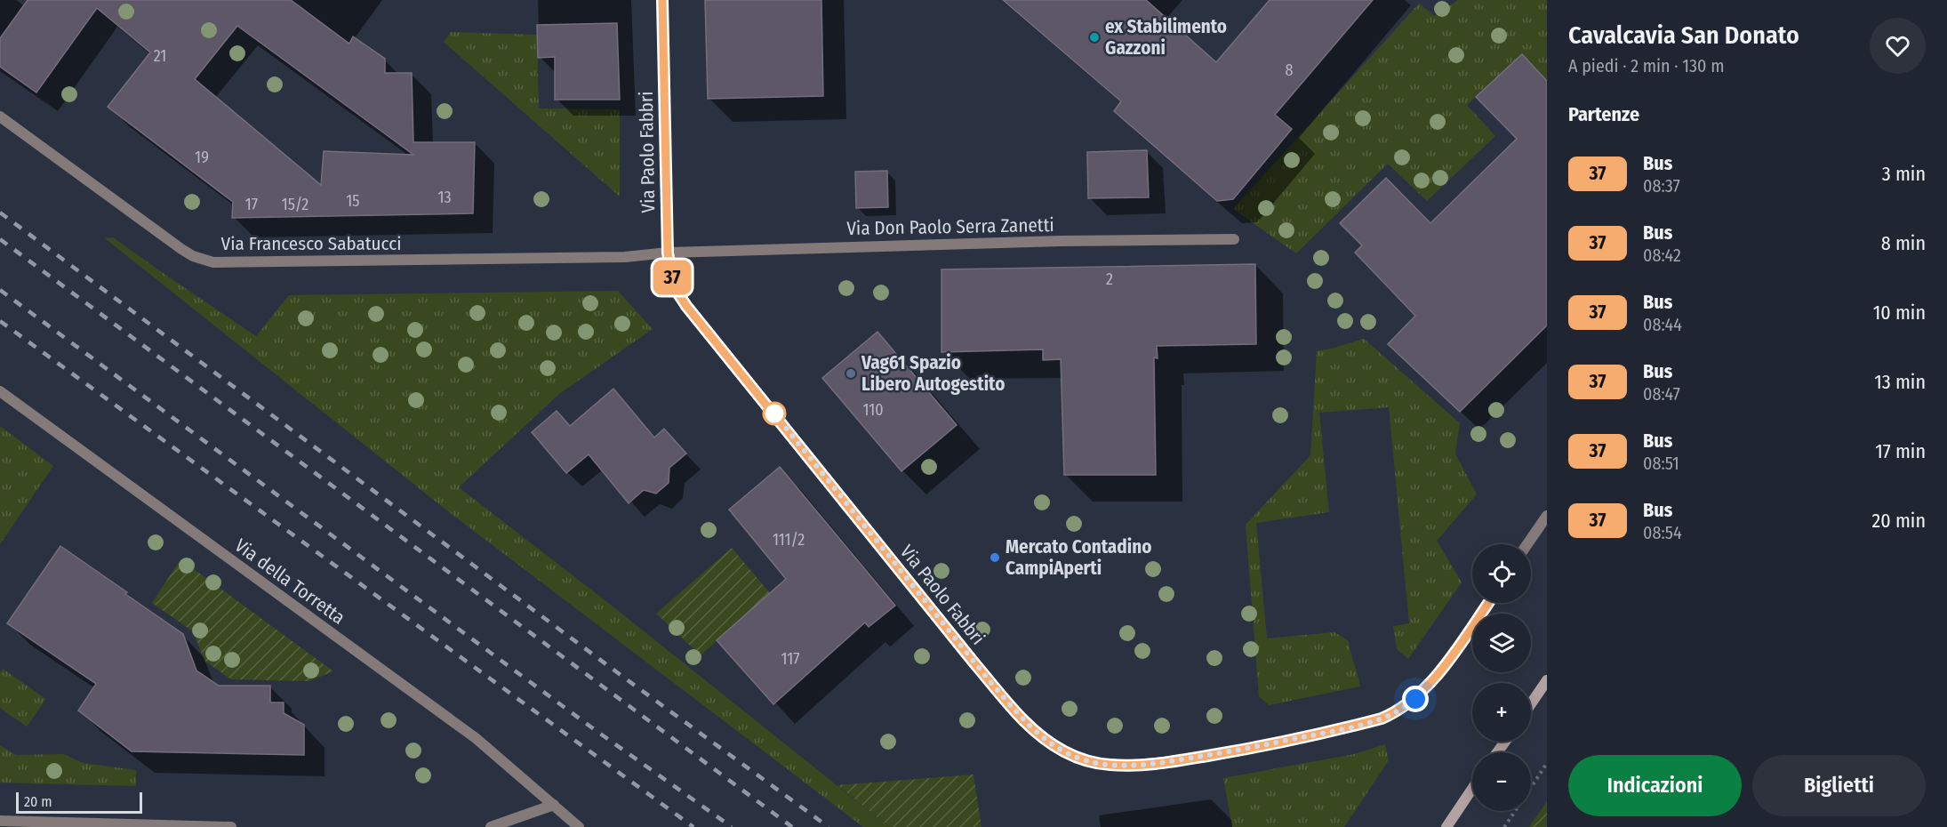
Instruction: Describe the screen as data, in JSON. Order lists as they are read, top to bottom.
{
  "streets": {
    "street": [
      "Via Paolo Fabbri",
      "Via Don Paolo Serra Zanetti",
      "Via Francesco Sabatucci",
      "Via della Torretta"
    ]
  },
  "crossings": [
    ["Via Paolo Fabbri", "Via Don Paolo Serra Zanetti"],
    ["Via Paolo Fabbri", "Via Francesco Sabatucci"],
    ["Via Don Paolo Serra Zanetti", "Via Francesco Sabatucci"]
  ],
  "places": ["ex Stabilimento Gazzoni", "Vag61 Spazio Libero Autogestito", "Mercato Contadino CampiAperti"],
  "lines": ["bus line 37"],
  "house_numbers": [
    "21",
    "8",
    "19",
    "13",
    "15",
    "17",
    "15/2",
    "2",
    "110",
    "111/2",
    "117"
  ],
  "scale_bar": "20 m",
  "page": {
    "on_map": "37",
    "heading": [
      ["Cavalcavia San Donato", "A piedi · 2 min · 130 m"],
      "Partenze"
    ],
    "list": [
      {
        "mark": "37",
        "name": "Bus",
        "note": "08:37",
        "value": "3 min"
      },
      {
        "mark": "37",
        "name": "Bus",
        "note": "08:42",
        "value": "8 min"
      },
      {
        "mark": "37",
        "name": "Bus",
        "note": "08:44",
        "value": "10 min"
      },
      {
        "mark": "37",
        "name": "Bus",
        "note": "08:47",
        "value": "13 min"
      },
      {
        "mark": "37",
        "name": "Bus",
        "note": "08:51",
        "value": "17 min"
      },
      {
        "mark": "37",
        "name": "Bus",
        "note": "08:54",
        "value": "20 min"
      }
    ],
    "map_buttons": ["+", "−"],
    "buttons": ["Indicazioni", "Biglietti"],
    "scale": "20 m"
  }
}
